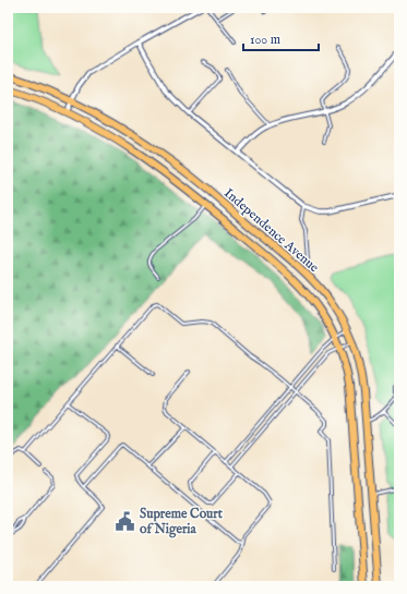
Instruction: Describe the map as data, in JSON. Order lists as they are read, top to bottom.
{
  "streets": {
    "main road": ["Independence Avenue"]
  },
  "places": {
    "public building": ["Supreme Court of Nigeria"]
  },
  "scale_bar": "100 m"
}
